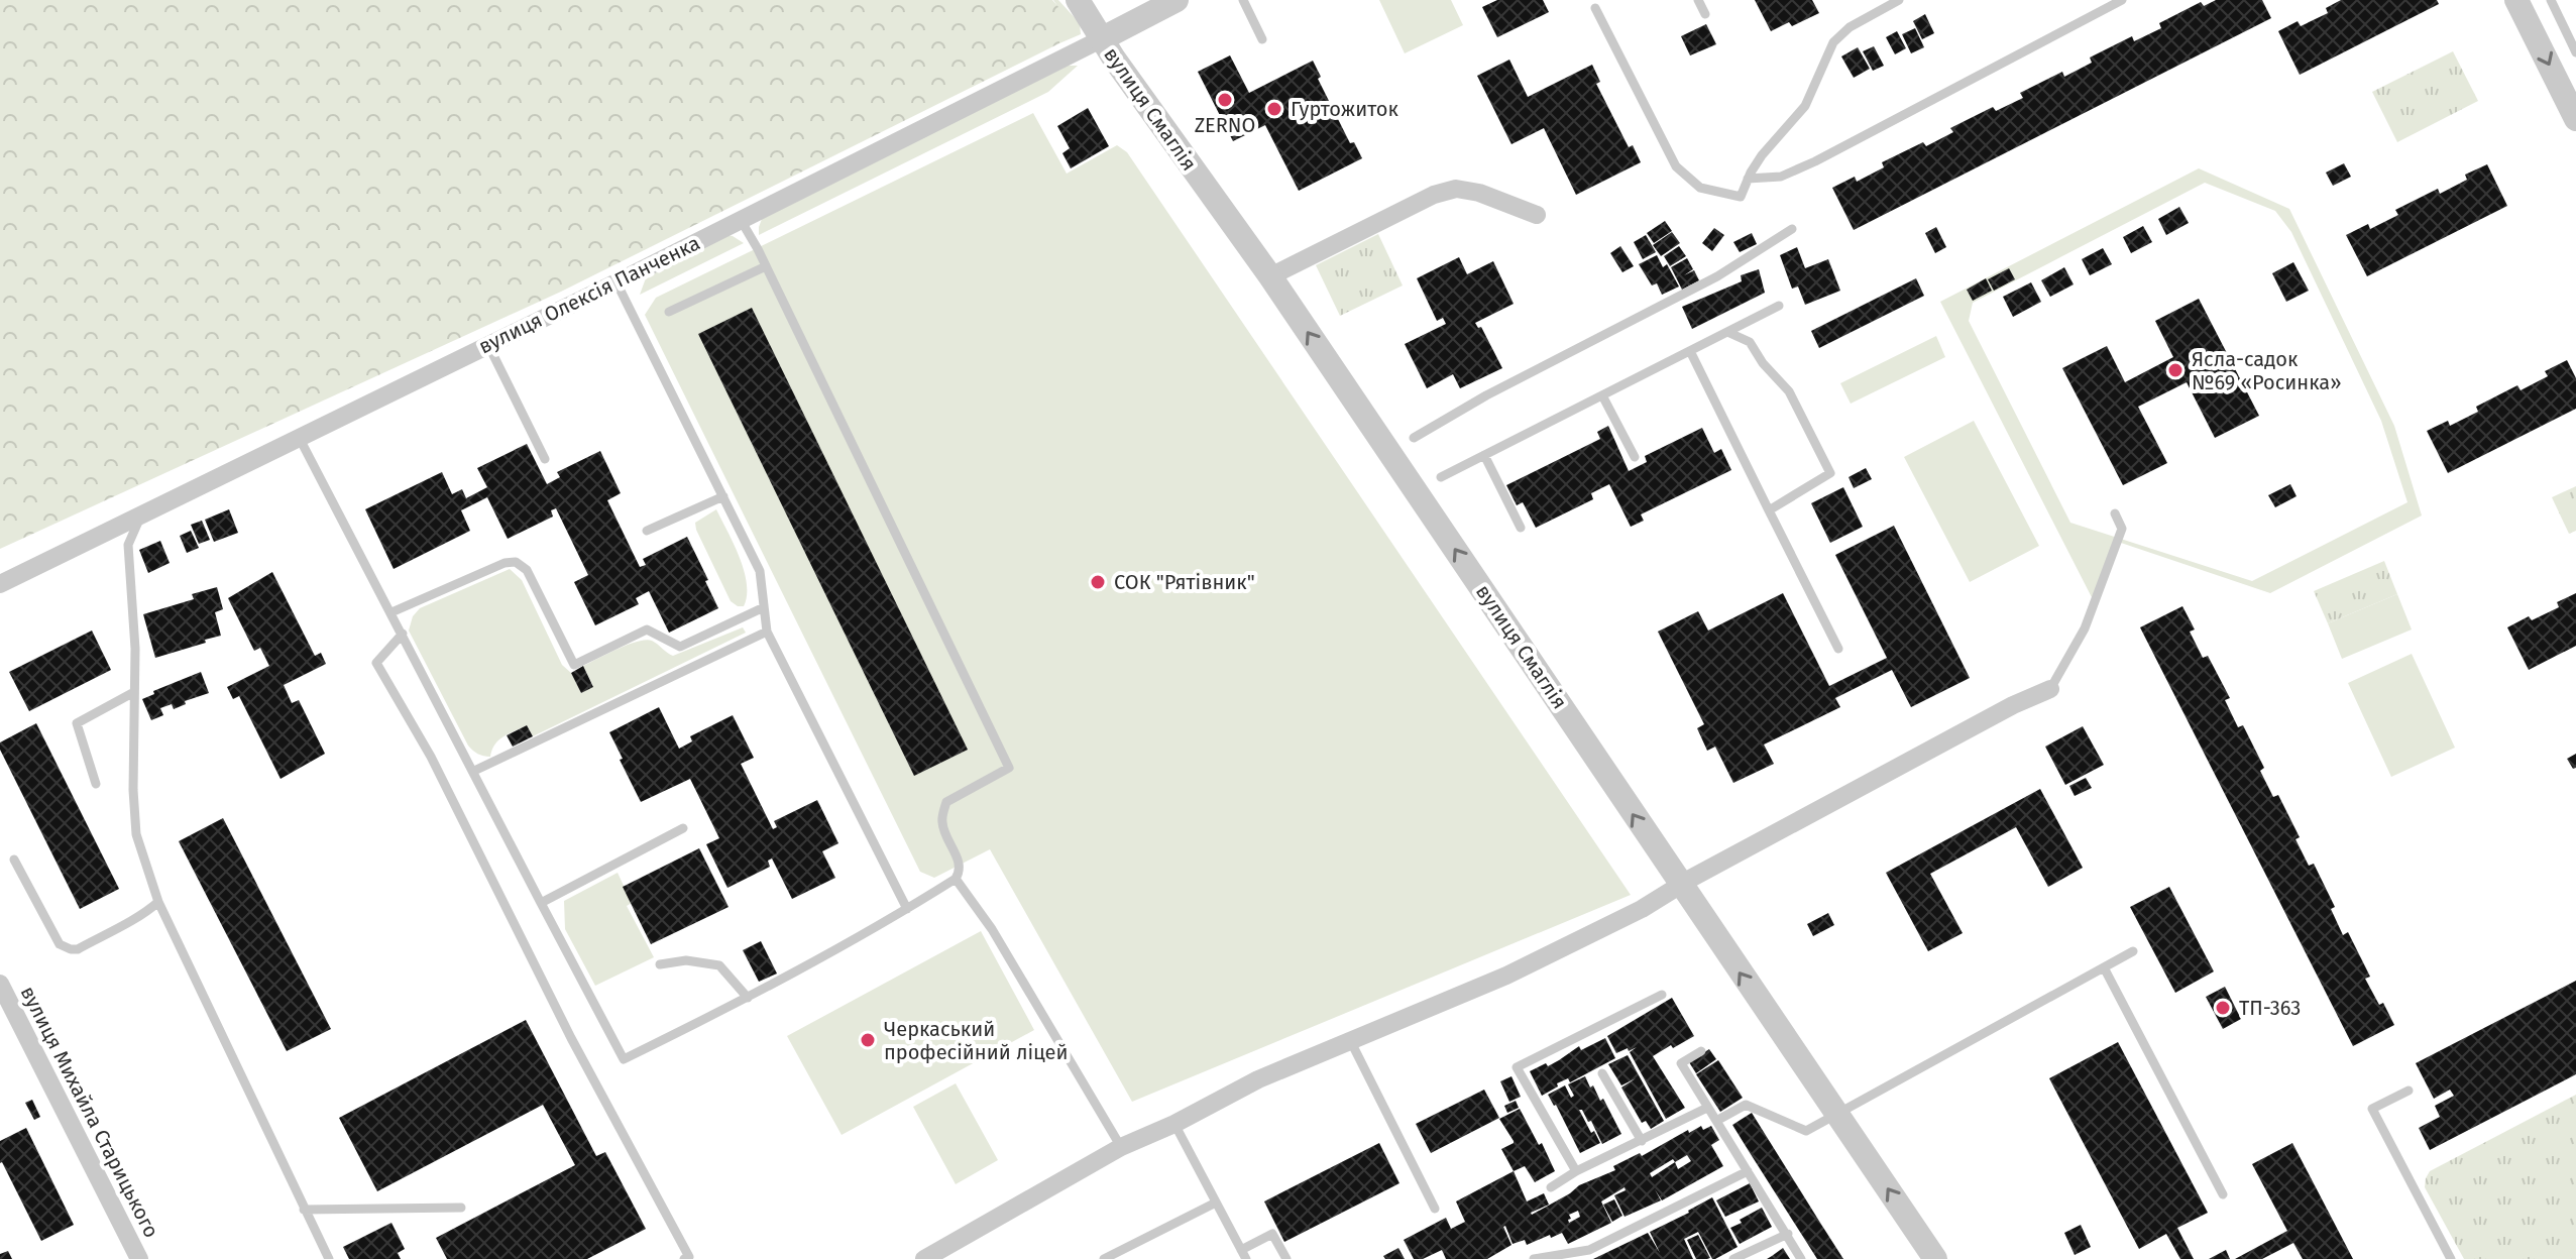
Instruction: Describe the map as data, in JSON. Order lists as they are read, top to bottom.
{
  "streets": {
    "street": ["вулиця Смаглія", "вулиця Олексія Панченка", "вулиця Михайла Старицького"]
  },
  "crossings": [
    ["вулиця Смаглія", "вулиця Олексія Панченка"]
  ],
  "one_way": ["вулиця Смаглія"],
  "places": [
    "ZERNO",
    "Гуртожиток",
    "Ясла-садок №69 «Росинка»",
    "СОК \"Рятівник\"",
    "ТП-363",
    "Черкаський професійний ліцей"
  ]
}
